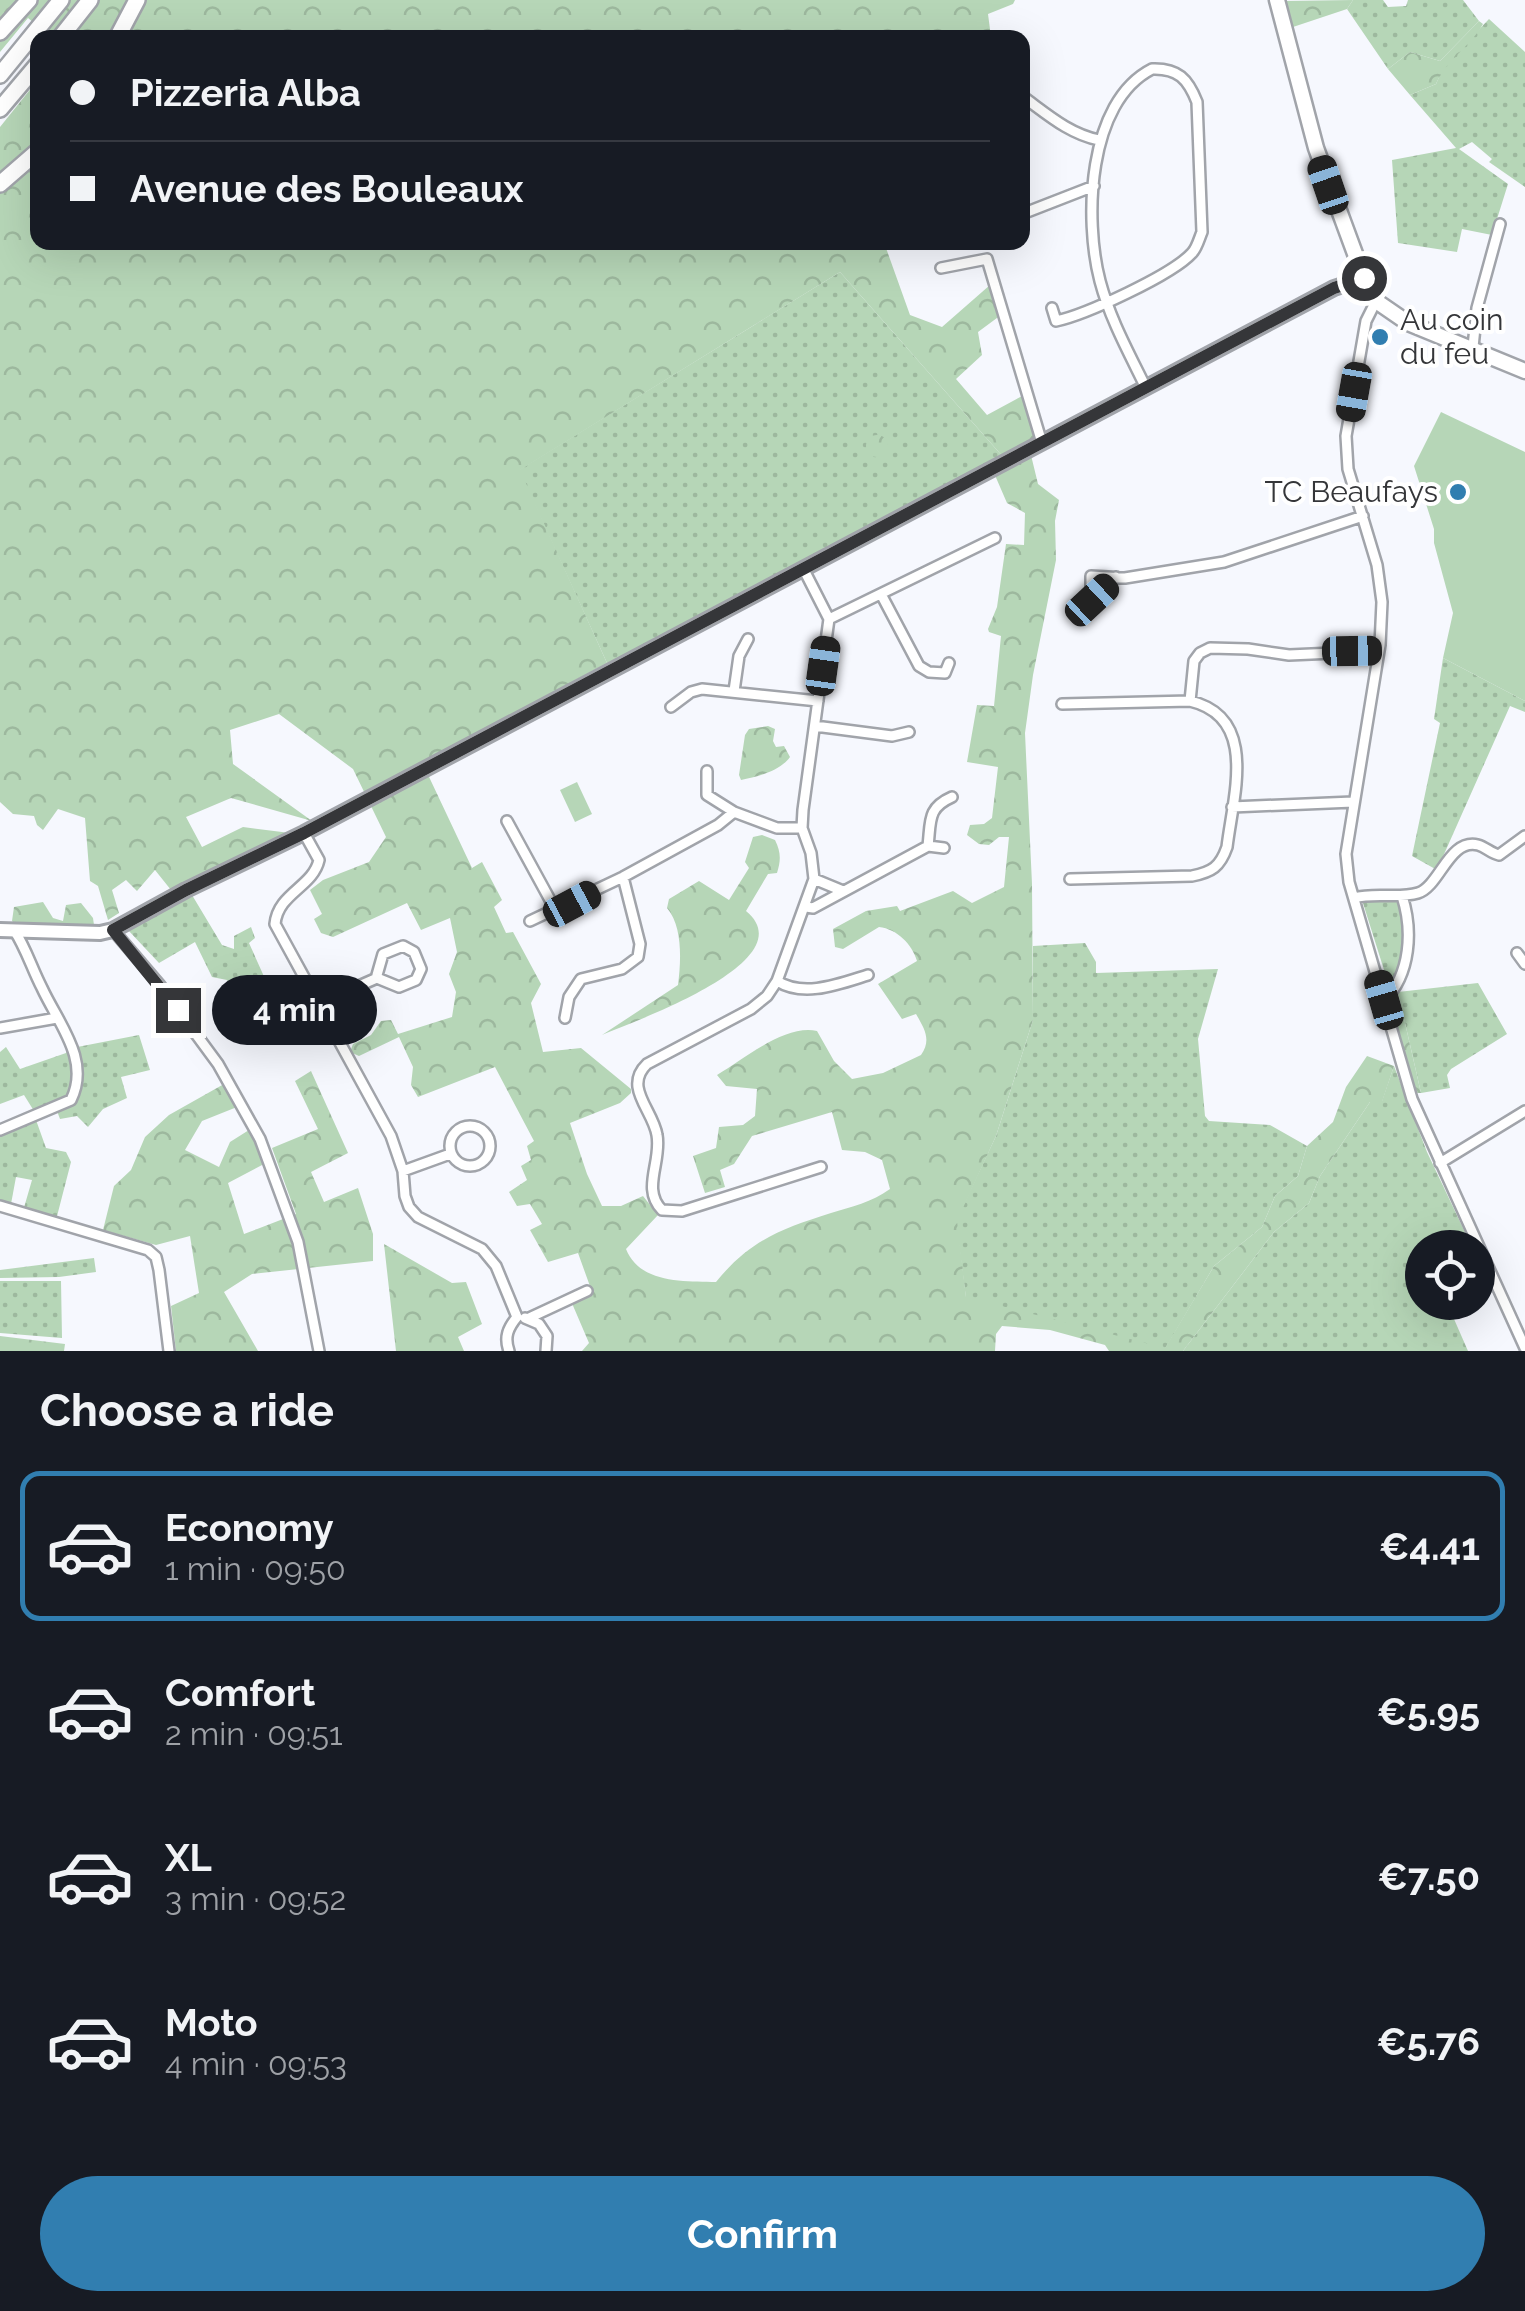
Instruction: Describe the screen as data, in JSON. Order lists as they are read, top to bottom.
{
  "places": ["Au coin du feu", "TC Beaufays"],
  "page": {
    "banner": ["Pizzeria Alba", "Avenue des Bouleaux"],
    "bubble": "4 min",
    "heading": "Choose a ride",
    "list": [
      {
        "name": "Economy",
        "note": "1 min · 09:50",
        "value": "€4.41"
      },
      {
        "name": "Comfort",
        "note": "2 min · 09:51",
        "value": "€5.95"
      },
      {
        "name": "XL",
        "note": "3 min · 09:52",
        "value": "€7.50"
      },
      {
        "name": "Moto",
        "note": "4 min · 09:53",
        "value": "€5.76"
      }
    ],
    "buttons": "Confirm"
  }
}
